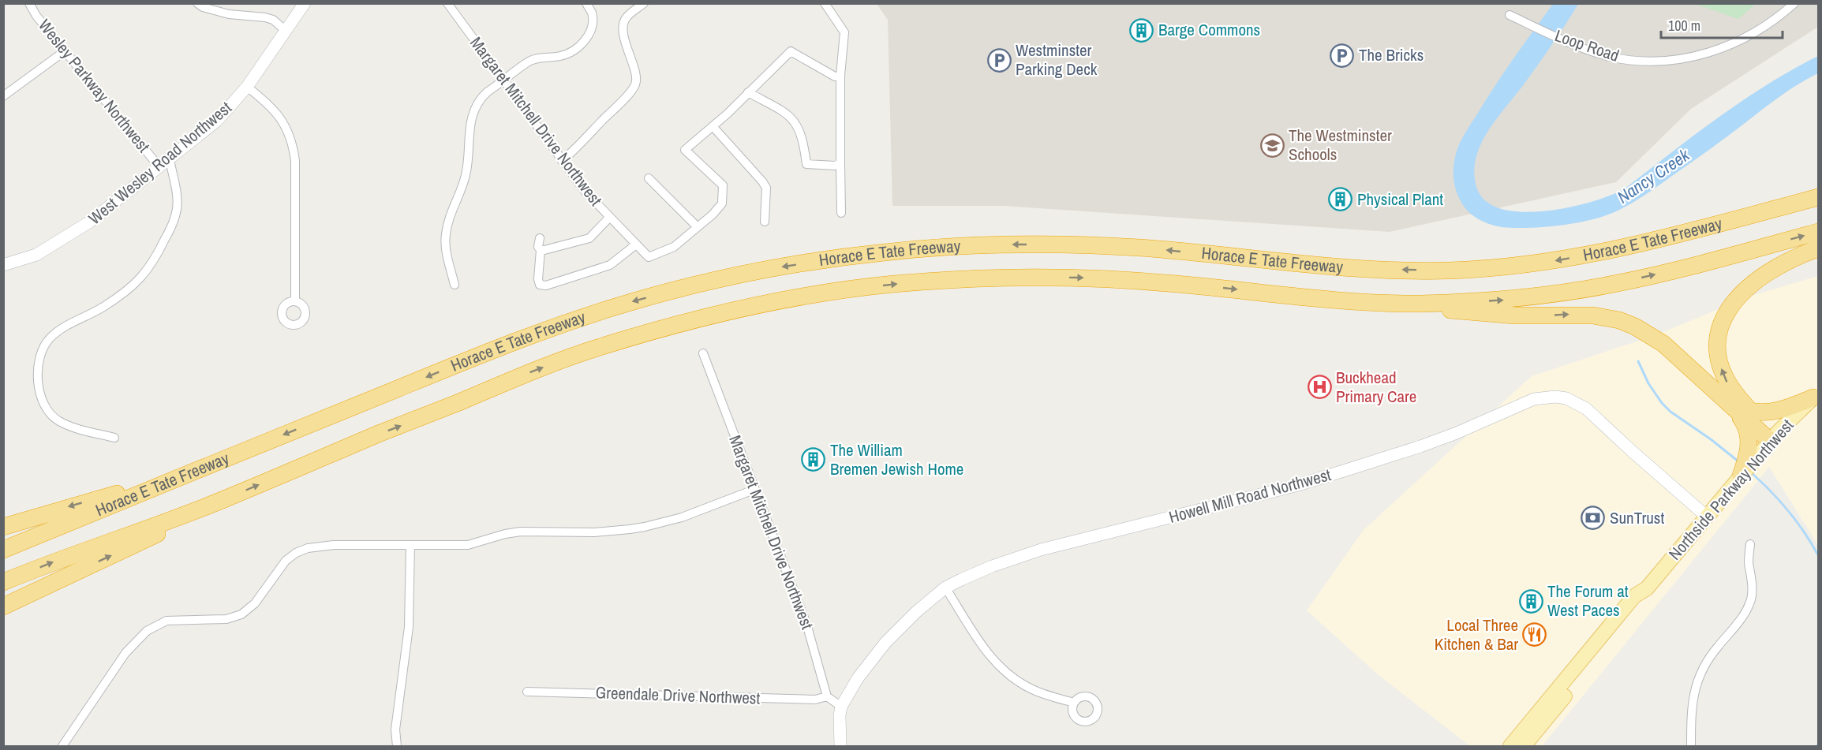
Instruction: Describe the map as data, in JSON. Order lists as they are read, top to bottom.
{
  "streets": {
    "highway": ["Horace E Tate Freeway"],
    "main road": ["West Wesley Road Northwest", "Northside Parkway Northwest", "Howell Mill Road Northwest"],
    "street": [
      "Loop Road",
      "Wesley Parkway Northwest",
      "Margaret Mitchell Drive Northwest",
      "Greendale Drive Northwest"
    ]
  },
  "crossings": [
    ["Wesley Parkway Northwest", "West Wesley Road Northwest"],
    ["Margaret Mitchell Drive Northwest", "Greendale Drive Northwest"],
    ["Northside Parkway Northwest", "Howell Mill Road Northwest"]
  ],
  "water": ["Nancy Creek"],
  "places": {
    "building": [
      "Barge Commons",
      "Physical Plant",
      "The William Bremen Jewish Home",
      "The Forum at West Paces"
    ],
    "parking": ["The Bricks", "Westminster Parking Deck"],
    "school or university": ["The Westminster Schools"],
    "hospital": ["Buckhead Primary Care"],
    "bank": ["SunTrust"],
    "restaurant": ["Local Three Kitchen & Bar"]
  },
  "scale_bar": "100 m"
}
